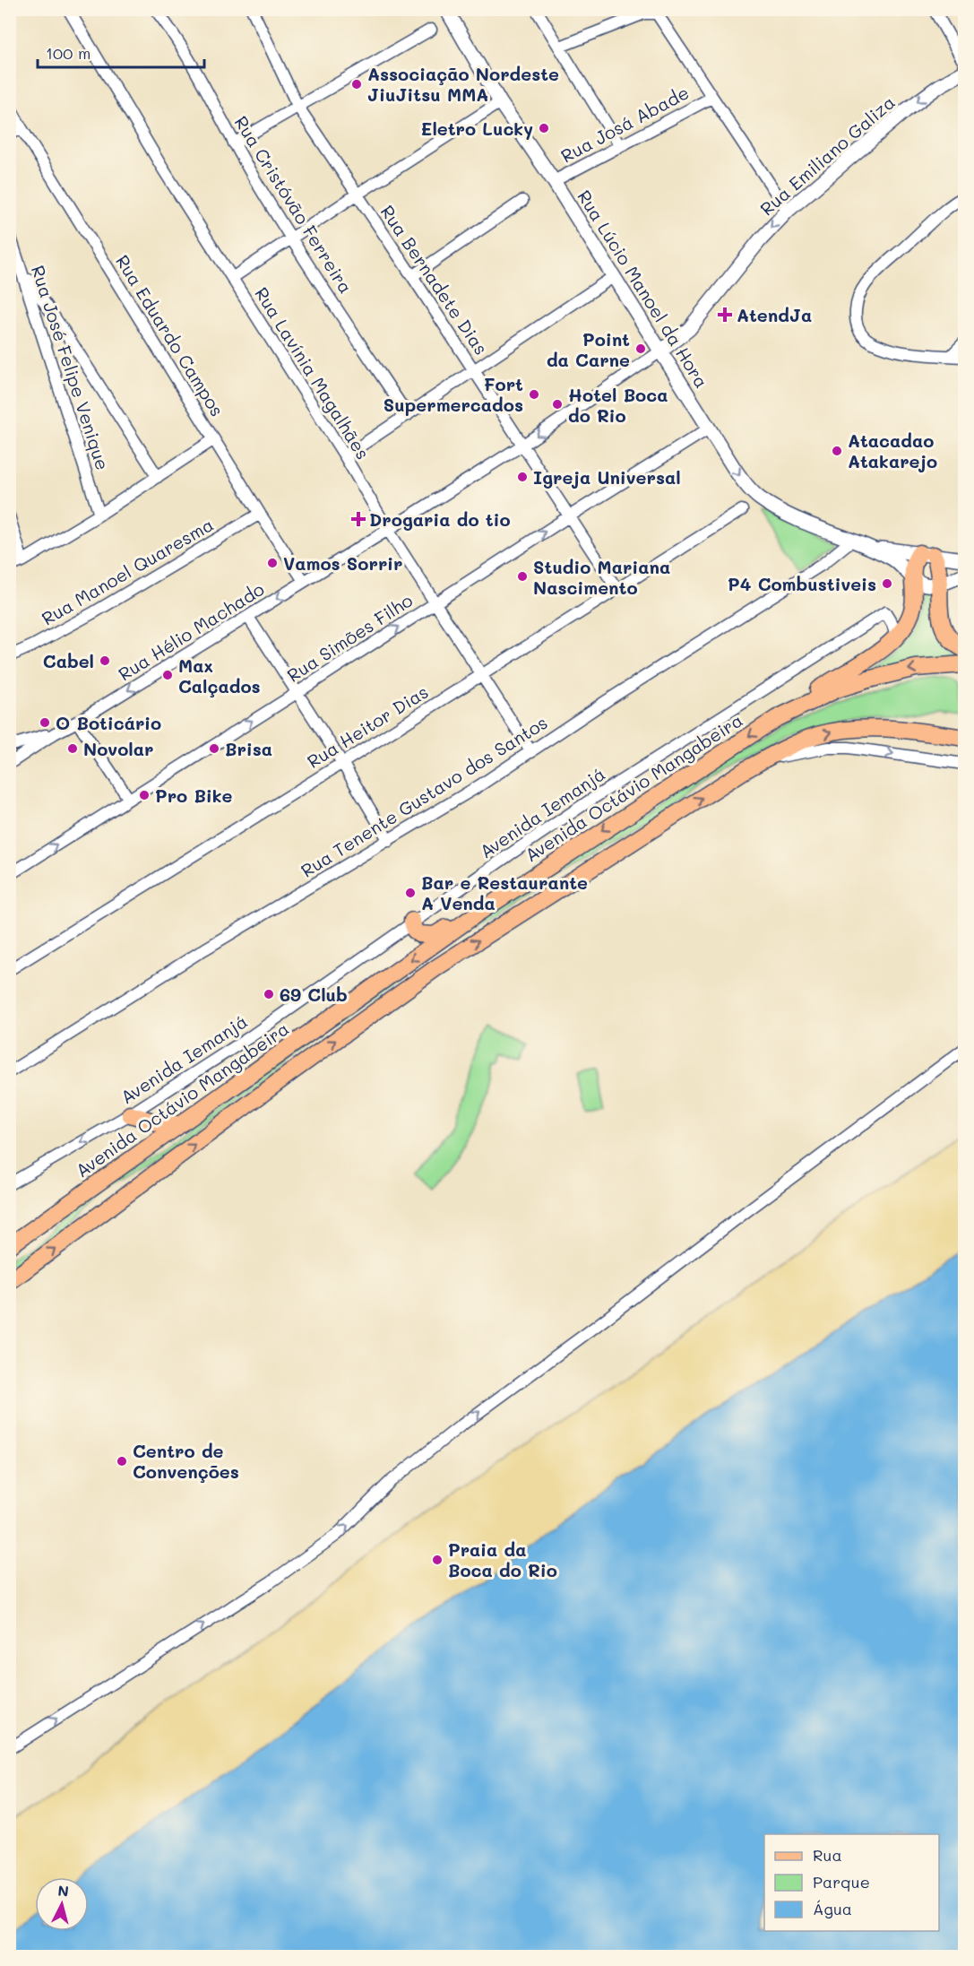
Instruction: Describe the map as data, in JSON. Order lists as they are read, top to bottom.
{
  "streets": {
    "main road": ["Avenida Octávio Mangabeira"],
    "street": [
      "Rua Josá Abade",
      "Rua Emiliano Galiza",
      "Rua Cristóvão Ferreira",
      "Rua Bernadete Dias",
      "Rua Lúcio Manoel da Hora",
      "Rua Eduardo Campos",
      "Rua José Felipe Venique",
      "Rua Lavínia Magalhães",
      "Rua Manoel Quaresma",
      "Rua Hélio Machado",
      "Rua Simões Filho",
      "Rua Heitor Dias",
      "Rua Tenente Gustavo dos Santos",
      "Avenida Iemanjá"
    ]
  },
  "crossings": [
    ["Rua Josá Abade", "Rua Lúcio Manoel da Hora"],
    ["Rua Emiliano Galiza", "Rua Lúcio Manoel da Hora"],
    ["Rua Emiliano Galiza", "Rua Hélio Machado"],
    ["Rua Bernadete Dias", "Rua Hélio Machado"],
    ["Rua Bernadete Dias", "Rua Simões Filho"],
    ["Rua Bernadete Dias", "Rua Heitor Dias"],
    ["Rua Lúcio Manoel da Hora", "Rua Hélio Machado"],
    ["Rua Lúcio Manoel da Hora", "Rua Simões Filho"],
    ["Rua Lúcio Manoel da Hora", "Rua Tenente Gustavo dos Santos"],
    ["Rua Eduardo Campos", "Rua Manoel Quaresma"],
    ["Rua Eduardo Campos", "Rua Hélio Machado"],
    ["Rua Lavínia Magalhães", "Rua Hélio Machado"],
    ["Rua Lavínia Magalhães", "Rua Simões Filho"],
    ["Rua Lavínia Magalhães", "Rua Heitor Dias"],
    ["Rua Lavínia Magalhães", "Rua Tenente Gustavo dos Santos"]
  ],
  "one_way": ["Rua Emiliano Galiza", "Rua Simões Filho"],
  "places": {
    "other": [
      "Associação Nordeste JiuJitsu MMA",
      "Eletro Lucky",
      "Point da Carne",
      "Fort Supermercados",
      "Hotel Boca do Rio",
      "Atacadao Atakarejo",
      "Igreja Universal",
      "Vamos Sorrir",
      "Studio Mariana Nascimento",
      "P4 Combustiveis",
      "Cabel",
      "Max Calçados",
      "O Boticário",
      "Novolar",
      "Brisa",
      "Pro Bike",
      "Bar e Restaurante A Venda",
      "69 Club",
      "Centro de Convenções",
      "Praia da Boca do Rio"
    ],
    "health": ["AtendJa", "Drogaria do tio"]
  },
  "legend": ["Rua", "Parque", "Água"],
  "scale_bar": "100 m",
  "north": "top"
}
